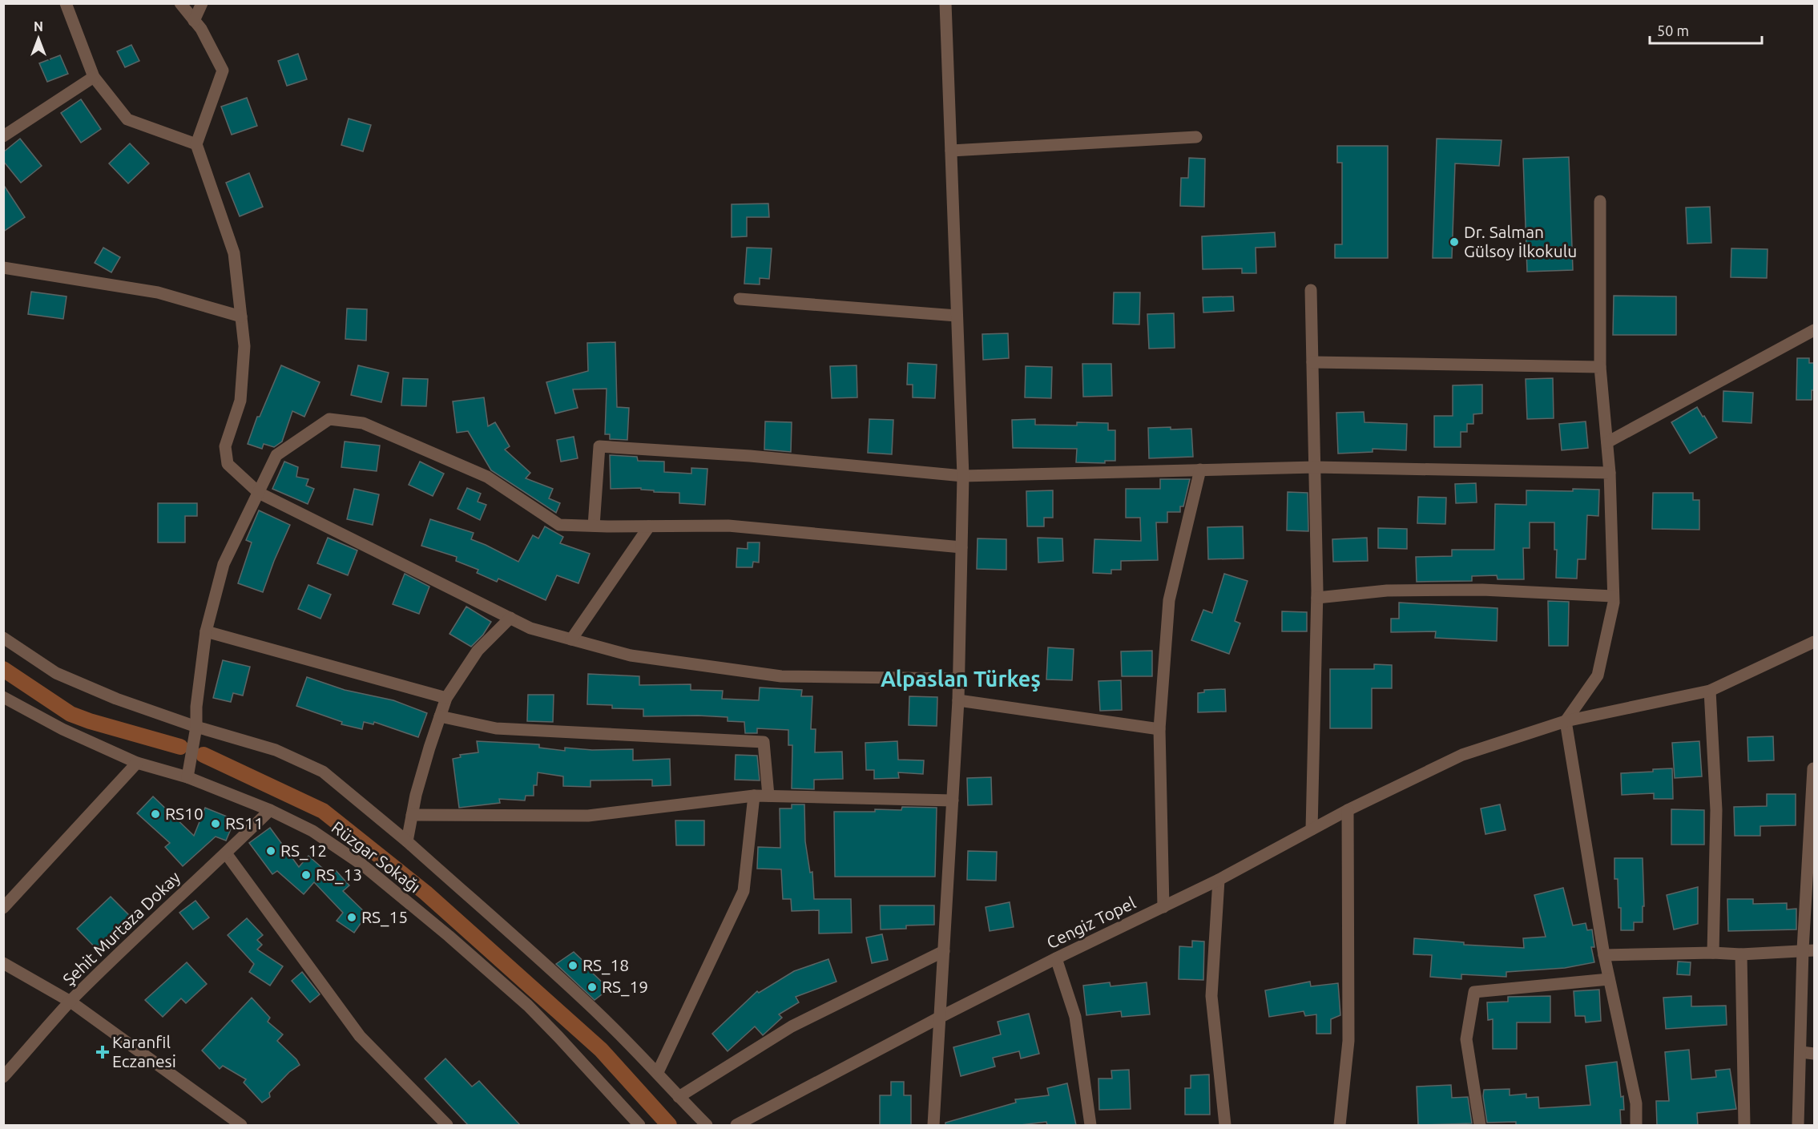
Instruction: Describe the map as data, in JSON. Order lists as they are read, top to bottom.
{
  "streets": {
    "street": ["Rüzgar Sokağı", "Cengiz Topel", "Şehit Murtaza Dokay"]
  },
  "crossings": [
    ["Rüzgar Sokağı", "Şehit Murtaza Dokay"]
  ],
  "districts": ["Alpaslan Türkeş"],
  "places": {
    "other": [
      "Dr. Salman Gülsoy İlkokulu",
      "RS10",
      "RS11",
      "RS_12",
      "RS_13",
      "RS_15",
      "RS_18",
      "RS_19"
    ],
    "health": ["Karanfil Eczanesi"]
  },
  "scale_bar": "50 m",
  "north": "top"
}
